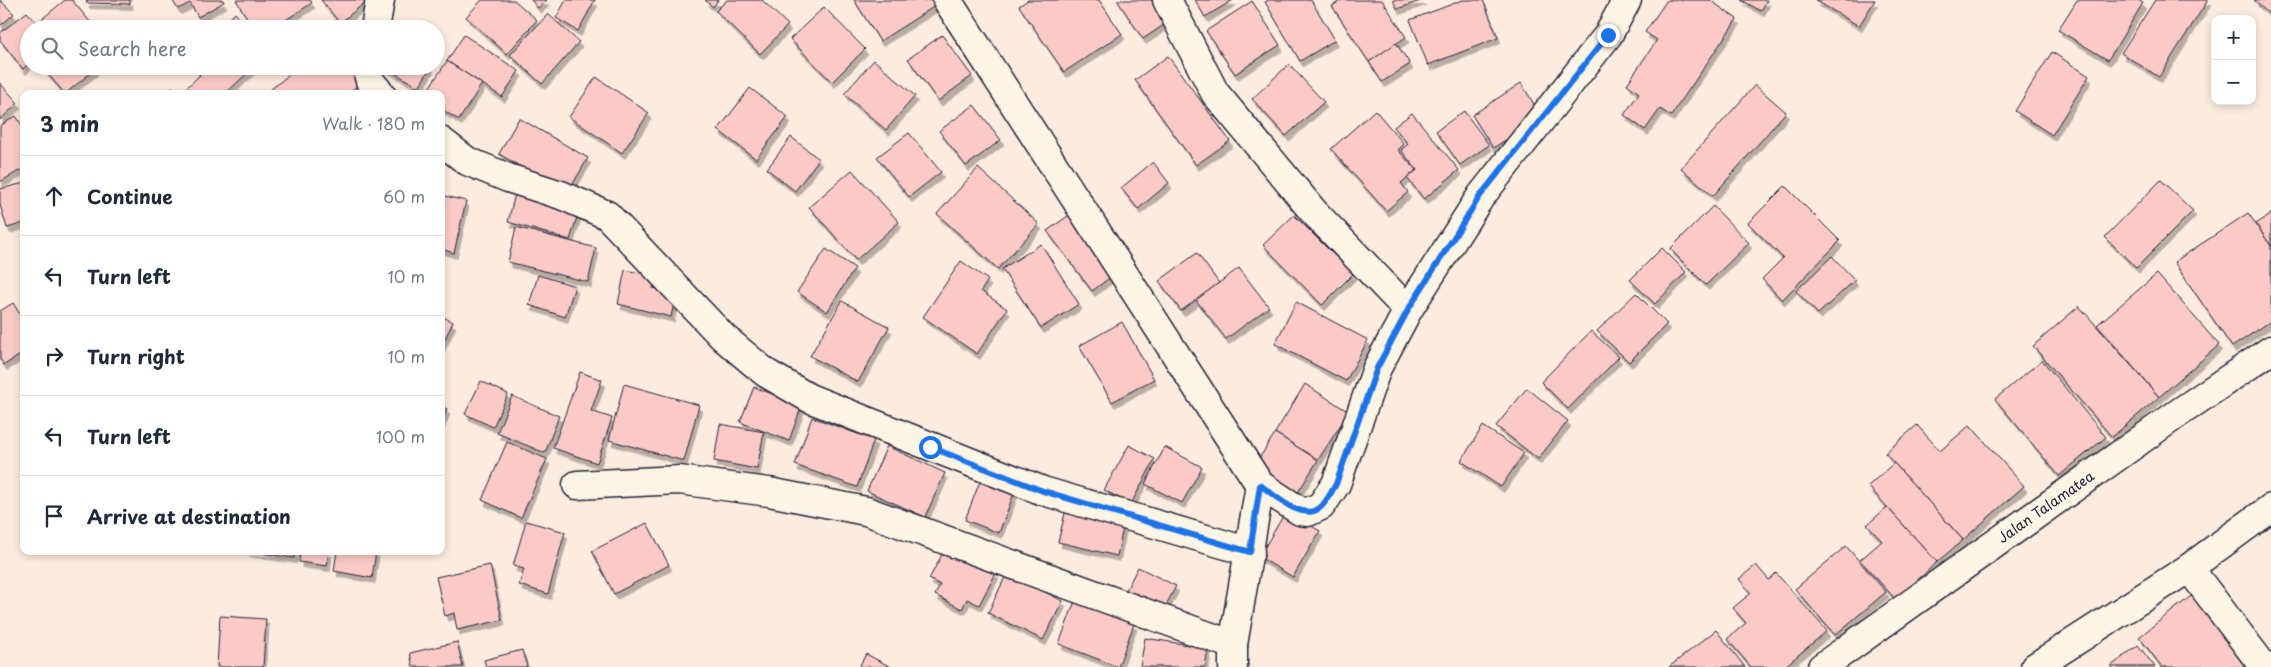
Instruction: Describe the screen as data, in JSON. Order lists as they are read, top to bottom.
{
  "streets": {
    "street": ["Jalan Talamatea"]
  },
  "page": {
    "map_buttons": ["+", "−"],
    "search": "Search here",
    "heading": ["3 min", "Walk · 180 m"],
    "list": [
      ["Continue", "60 m"],
      ["Turn left", "10 m"],
      ["Turn right", "10 m"],
      ["Turn left", "100 m"],
      "Arrive at destination"
    ]
  }
}
